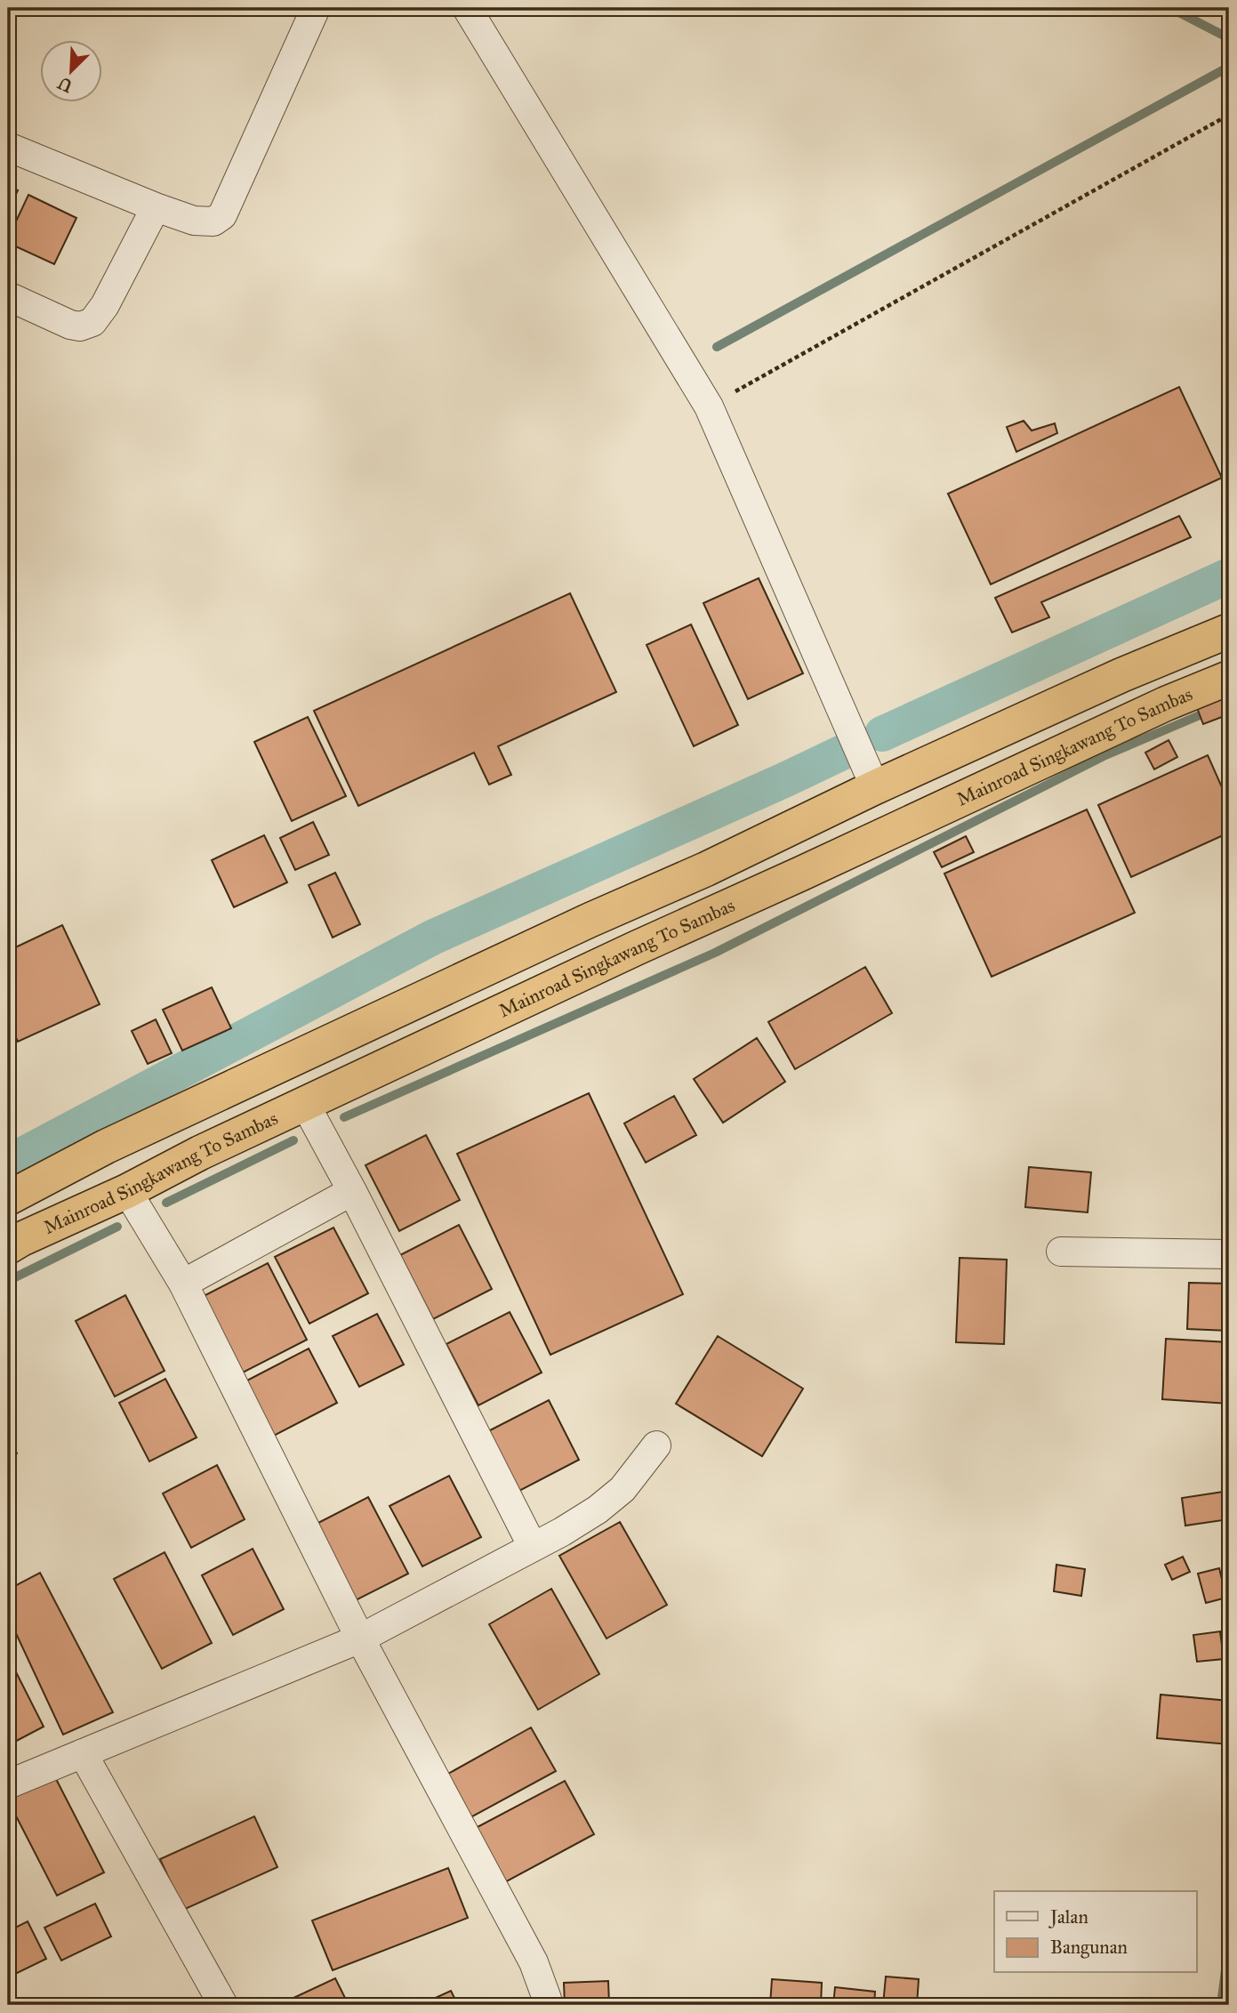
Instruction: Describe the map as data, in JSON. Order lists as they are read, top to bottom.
{
  "streets": {
    "highway": ["Mainroad Singkawang To Sambas"]
  },
  "legend": ["Jalan", "Bangunan"],
  "north": "bottom left"
}
